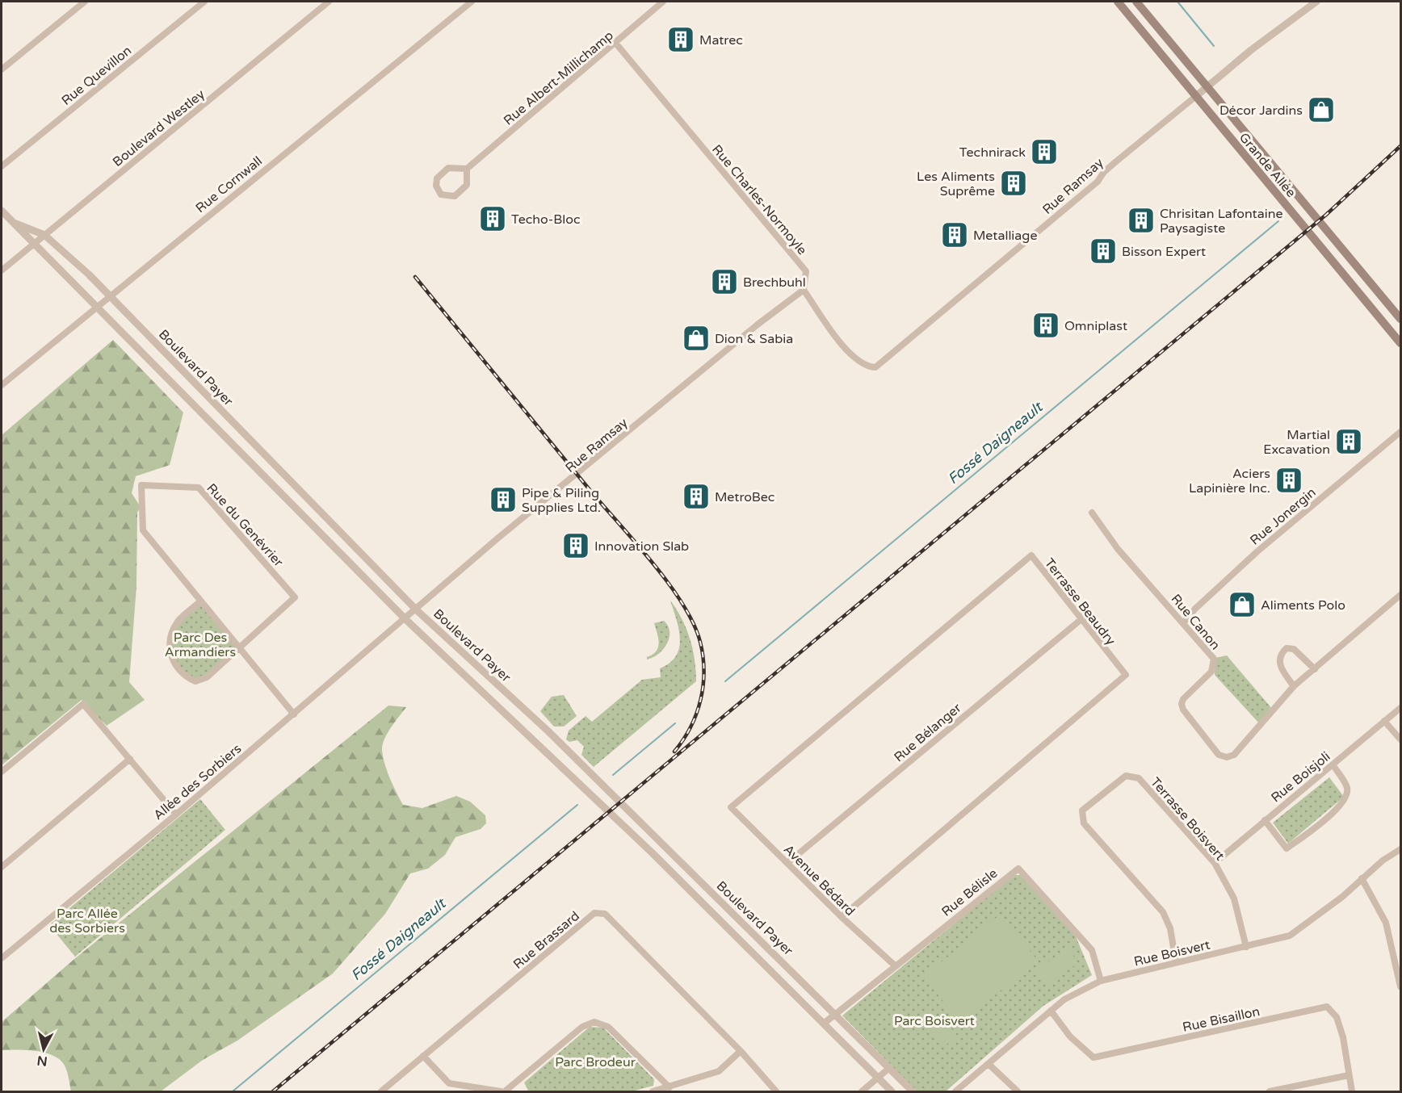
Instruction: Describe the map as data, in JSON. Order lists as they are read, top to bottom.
{
  "streets": {
    "main road": ["Grande Allée"],
    "street": [
      "Rue Quevillon",
      "Rue Albert-Millichamp",
      "Boulevard Westley",
      "Rue Cornwall",
      "Rue Ramsay",
      "Rue Charles-Normoyle",
      "Boulevard Payer",
      "Rue Jonergin",
      "Rue du Genévrier",
      "Terrasse Beaudry",
      "Rue Canon",
      "Rue Bélanger",
      "Rue Boisjoli",
      "Allée des Sorbiers",
      "Terrasse Boisvert",
      "Avenue Bédard",
      "Rue Bélisle",
      "Rue Brassard",
      "Rue Boisvert",
      "Rue Bisaillon"
    ]
  },
  "crossings": [
    ["Rue Albert-Millichamp", "Rue Charles-Normoyle"],
    ["Boulevard Westley", "Boulevard Payer"],
    ["Grande Allée", "Rue Ramsay"],
    ["Rue Cornwall", "Boulevard Payer"],
    ["Rue Ramsay", "Rue Charles-Normoyle"],
    ["Rue Ramsay", "Boulevard Payer"],
    ["Rue Ramsay", "Allée des Sorbiers"],
    ["Boulevard Payer", "Allée des Sorbiers"],
    ["Boulevard Payer", "Rue Bélisle"],
    ["Rue Jonergin", "Rue Canon"],
    ["Terrasse Beaudry", "Rue Bélanger"],
    ["Terrasse Beaudry", "Avenue Bédard"],
    ["Rue Bélanger", "Avenue Bédard"],
    ["Rue Boisjoli", "Terrasse Boisvert"],
    ["Terrasse Boisvert", "Rue Boisvert"],
    ["Avenue Bédard", "Rue Bélisle"],
    ["Rue Bélisle", "Rue Boisvert"],
    ["Rue Boisvert", "Rue Bisaillon"]
  ],
  "water": ["Fossé Daigneault"],
  "parks": [
    "Parc Des Armandiers",
    "Parc Allée des Sorbiers",
    "Parc Boisvert",
    "Parc Brodeur"
  ],
  "places": {
    "building": [
      "Matrec",
      "Technirack",
      "Les Aliments Suprême",
      "Techo-Bloc",
      "Chrisitan Lafontaine Paysagiste",
      "Metalliage",
      "Bisson Expert",
      "Brechbuhl",
      "Omniplast",
      "Martial Excavation",
      "Aciers Lapinière Inc.",
      "MetroBec",
      "Pipe & Piling Supplies Ltd.",
      "Innovation Slab"
    ],
    "shop": ["Décor Jardins", "Dion & Sabia", "Aliments Polo"]
  },
  "north": "bottom"
}
